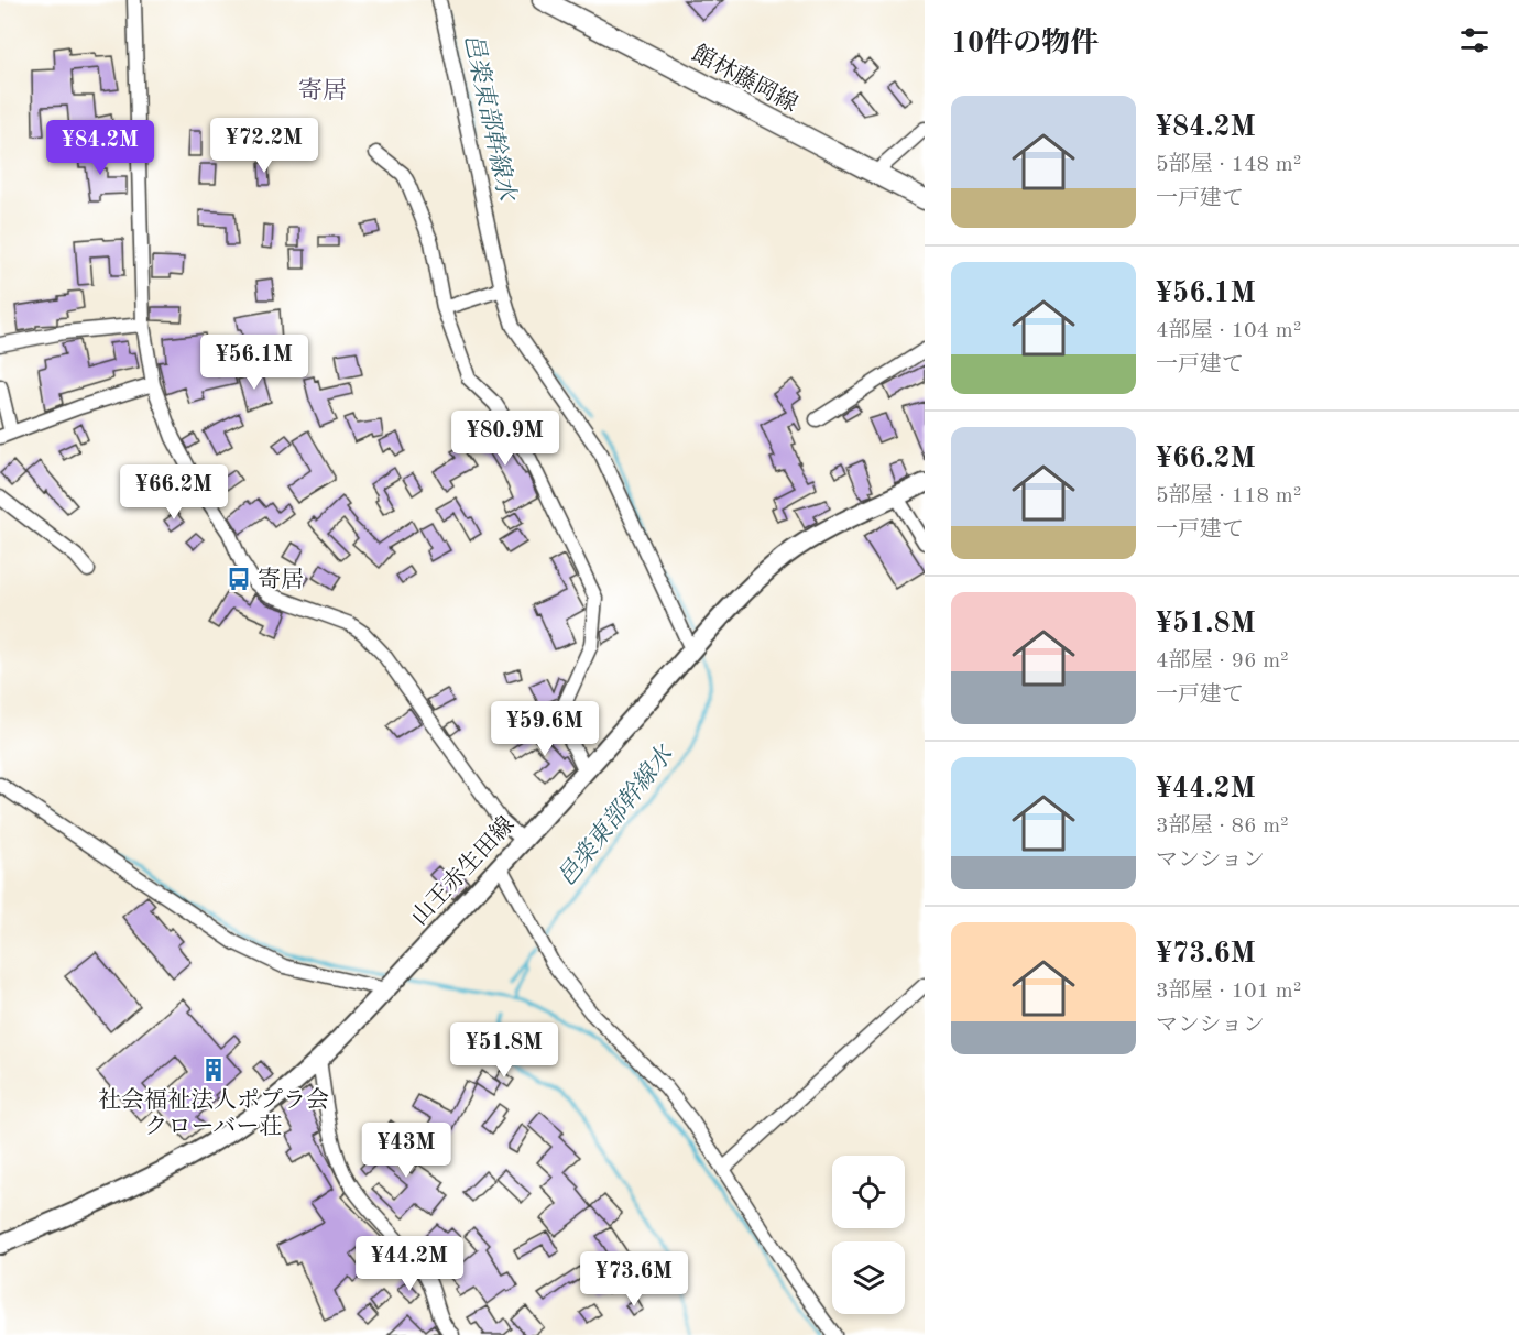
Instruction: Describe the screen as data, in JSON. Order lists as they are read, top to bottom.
{
  "streets": {
    "main road": ["館林藤岡線", "山王赤生田線"]
  },
  "districts": ["寄居"],
  "water": ["邑楽東部幹線水"],
  "places": {
    "bus stop": ["寄居"],
    "building": ["社会福祉法人ポプラ会 クローバー荘"]
  },
  "page": {
    "heading": "10件の物件",
    "list": [
      {
        "name": "¥84.2M",
        "note": "5部屋 · 148 m² · 一戸建て"
      },
      {
        "name": "¥56.1M",
        "note": "4部屋 · 104 m² · 一戸建て"
      },
      {
        "name": "¥66.2M",
        "note": "5部屋 · 118 m² · 一戸建て"
      },
      {
        "name": "¥51.8M",
        "note": "4部屋 · 96 m² · 一戸建て"
      },
      {
        "name": "¥44.2M",
        "note": "3部屋 · 86 m² · マンション"
      },
      {
        "name": "¥73.6M",
        "note": "3部屋 · 101 m² · マンション"
      }
    ],
    "price": [
      "¥72.2M",
      "¥84.2M",
      "¥56.1M",
      "¥80.9M",
      "¥66.2M",
      "¥59.6M",
      "¥51.8M",
      "¥43M",
      "¥44.2M",
      "¥73.6M"
    ]
  }
}
